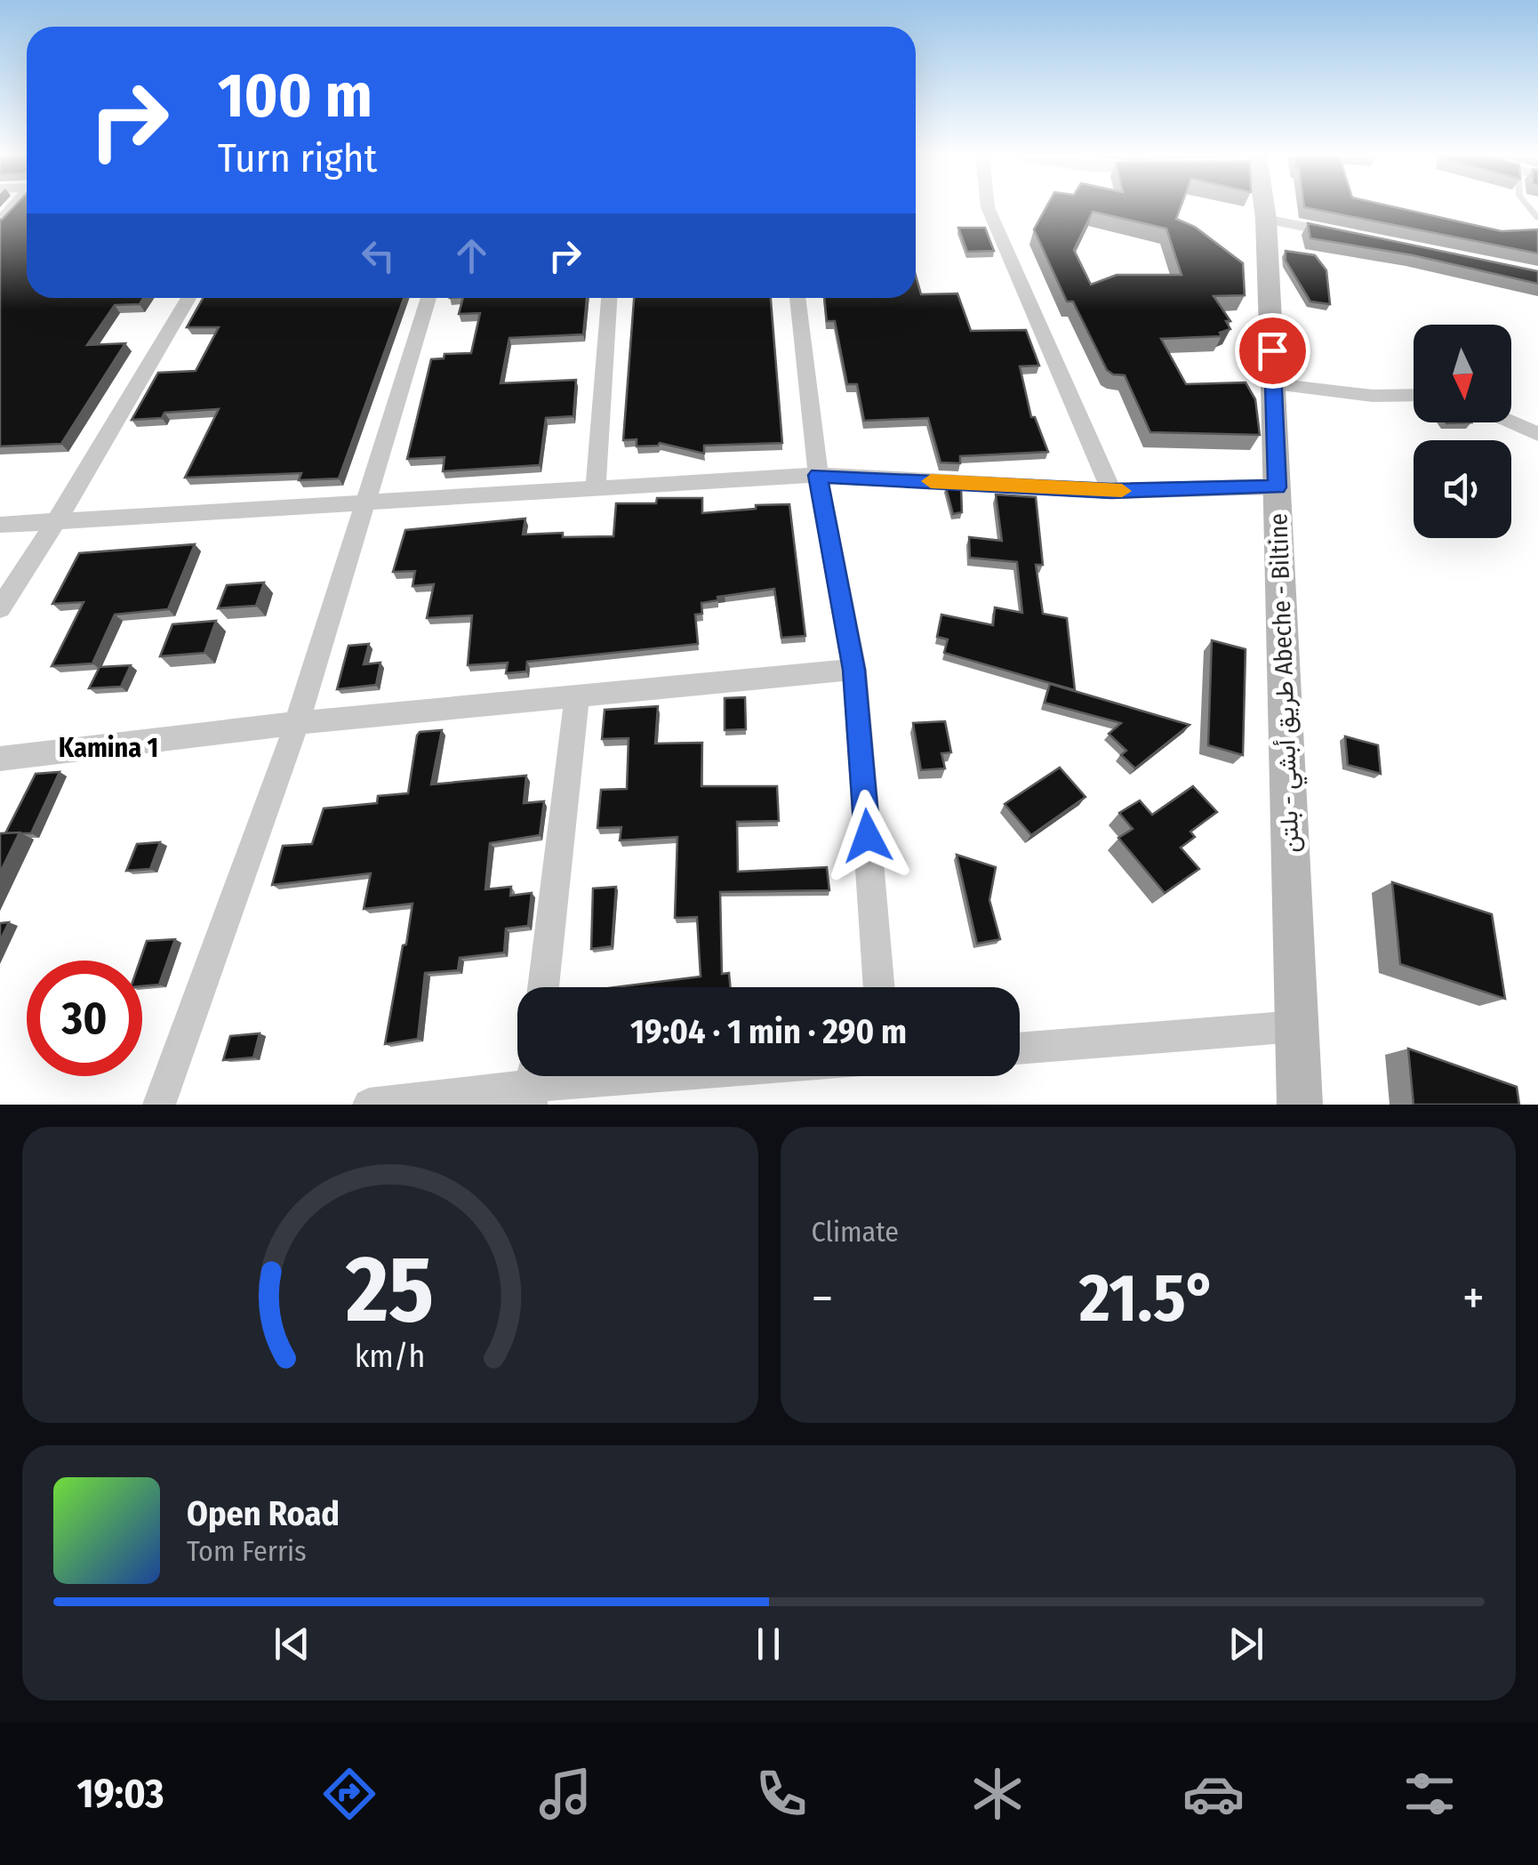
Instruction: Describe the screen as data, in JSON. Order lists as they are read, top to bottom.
{
  "streets": {
    "main road": ["طريق أبشي - بلتن Abeche - Biltine"]
  },
  "districts": ["Kamina 1"],
  "north": "bottom",
  "page": {
    "turn": ["100 m", "Turn right"],
    "limit": "30",
    "trip": "19:04 · 1 min · 290 m",
    "tile": "Climate",
    "heat": ["−", "21.5°", "+"],
    "song": ["Open Road", "Tom Ferris"],
    "tabs": "19:03",
    "gauge": ["25", "km/h"]
  }
}
